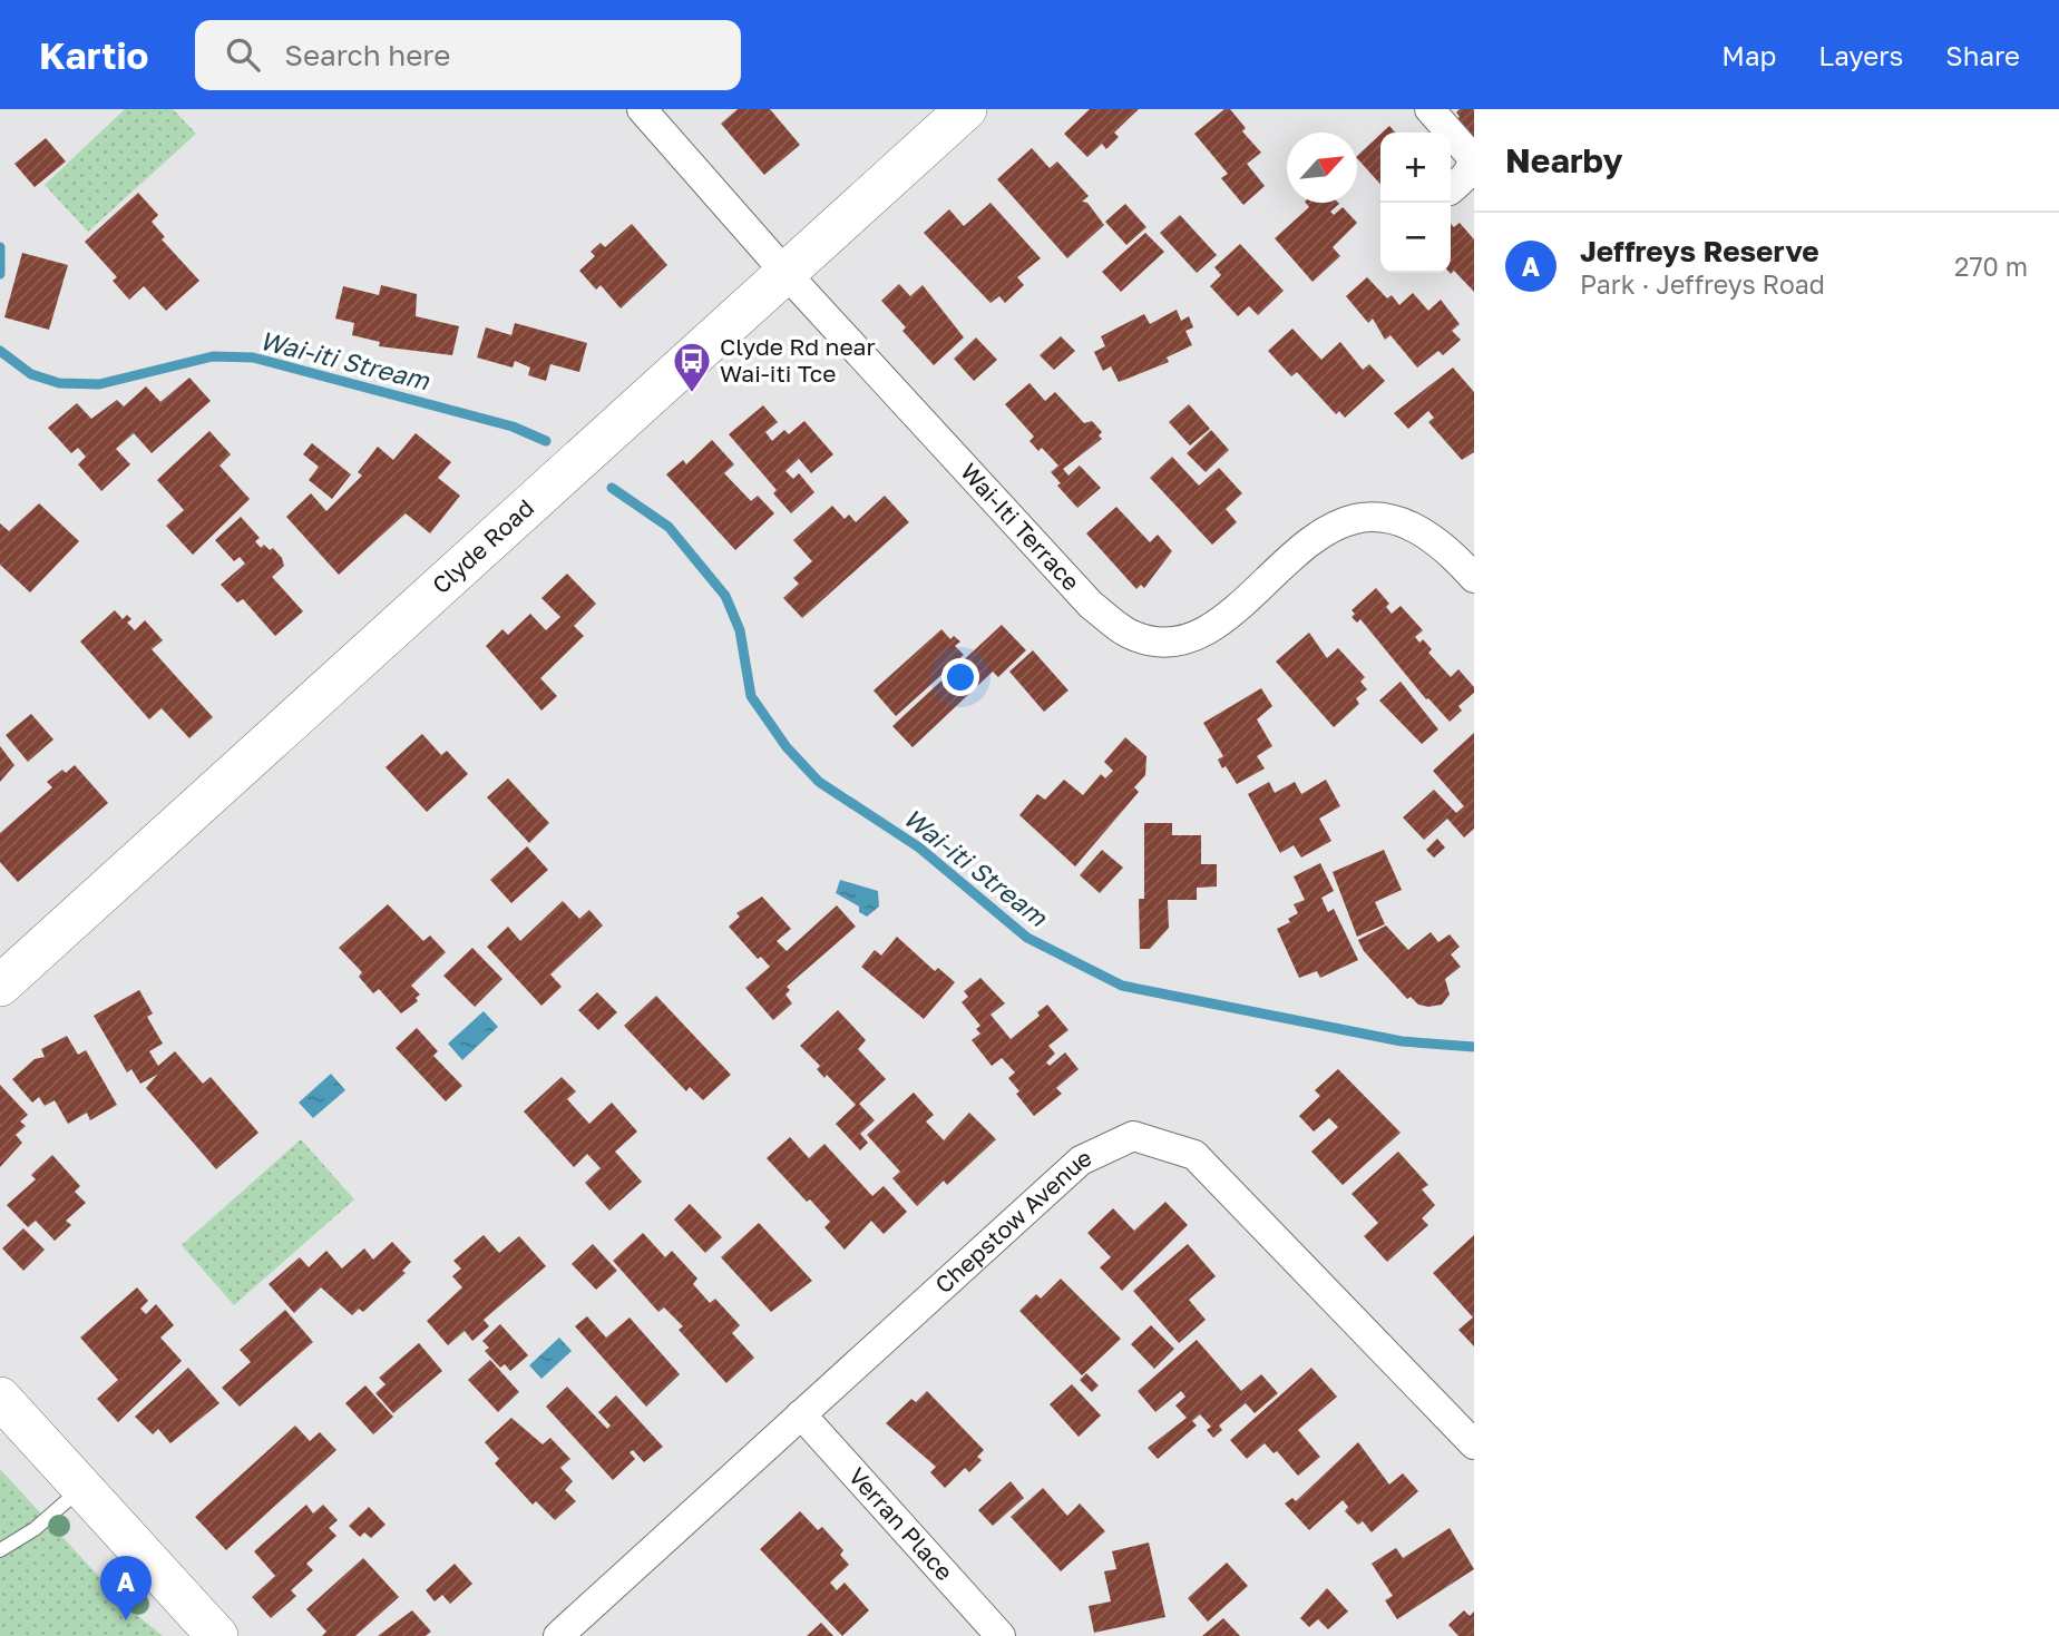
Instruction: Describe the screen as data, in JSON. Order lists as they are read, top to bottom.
{
  "streets": {
    "street": [
      "Wai-Iti Terrace",
      "Clyde Road",
      "Chepstow Avenue",
      "Verran Place"
    ]
  },
  "crossings": [
    ["Wai-Iti Terrace", "Clyde Road"],
    ["Chepstow Avenue", "Verran Place"]
  ],
  "water": ["Wai-iti Stream"],
  "places": {
    "bus stop": ["Clyde Rd near Wai-iti Tce"]
  },
  "north": "top right",
  "page": {
    "header": "Kartio",
    "search": "Search here",
    "nav": ["Map", "Layers", "Share"],
    "heading": "Nearby",
    "map_buttons": ["+", "−"],
    "list": [
      {
        "mark": "A",
        "name": "Jeffreys Reserve",
        "note": "Park · Jeffreys Road",
        "value": "270 m"
      }
    ],
    "pins": "A"
  }
}
